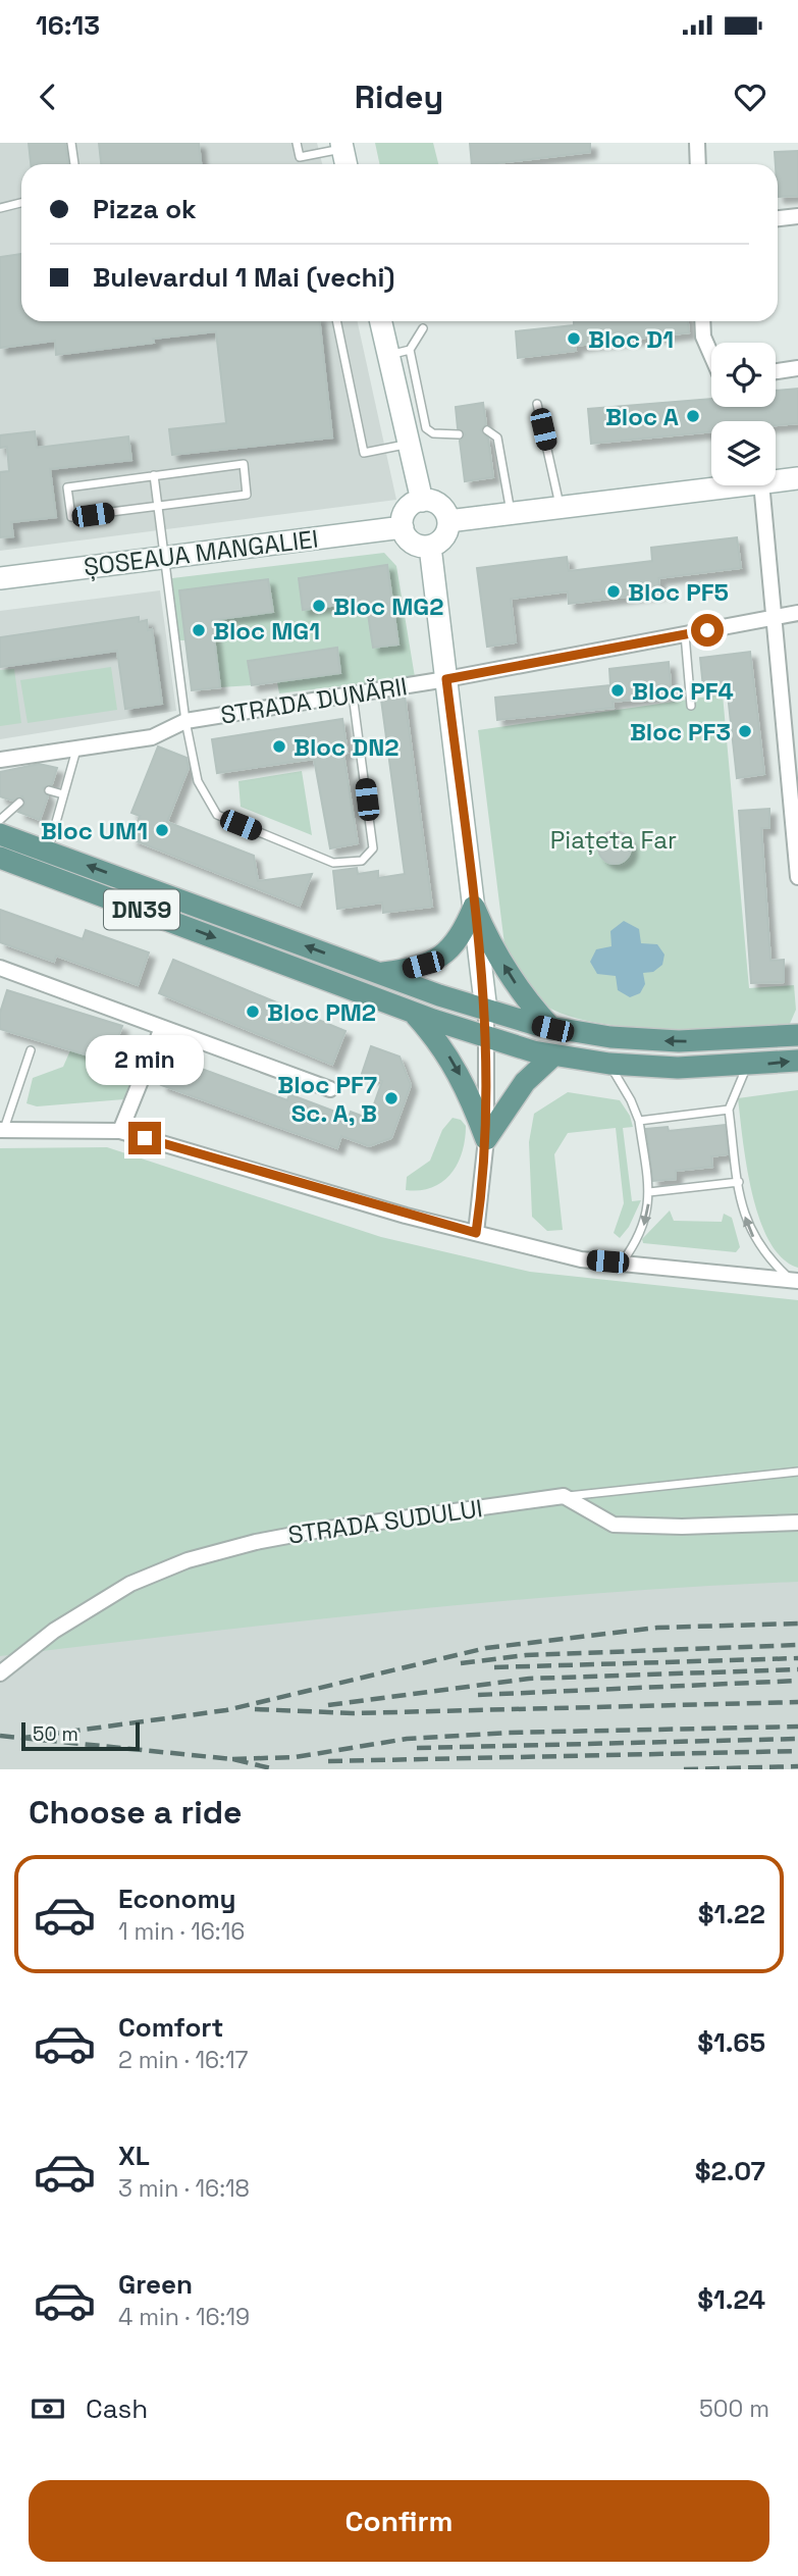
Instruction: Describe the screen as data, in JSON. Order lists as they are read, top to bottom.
{
  "streets": {
    "main road": ["DN39"],
    "street": ["ȘOSEAUA MANGALIEI", "STRADA DUNĂRII", "STRADA SUDULUI"]
  },
  "parks": ["Piațeta Far"],
  "places": [
    "Bloc D1",
    "Bloc A",
    "Bloc PF5",
    "Bloc MG2",
    "Bloc MG1",
    "Bloc PF4",
    "Bloc PF3",
    "Bloc DN2",
    "Bloc UM1",
    "Bloc PM2",
    "Bloc PF7 Sc. A, B"
  ],
  "scale_bar": "50 m",
  "page": {
    "status": "16:13",
    "header": "Ridey",
    "banner": ["Pizza ok", "Bulevardul 1 Mai (vechi)"],
    "bubble": "2 min",
    "scale": "50 m",
    "heading": "Choose a ride",
    "list": [
      {
        "name": "Economy",
        "note": "1 min · 16:16",
        "value": "$1.22"
      },
      {
        "name": "Comfort",
        "note": "2 min · 16:17",
        "value": "$1.65"
      },
      {
        "name": "XL",
        "note": "3 min · 16:18",
        "value": "$2.07"
      },
      {
        "name": "Green",
        "note": "4 min · 16:19",
        "value": "$1.24"
      }
    ],
    "pay": ["Cash", "500 m"],
    "buttons": "Confirm"
  }
}
